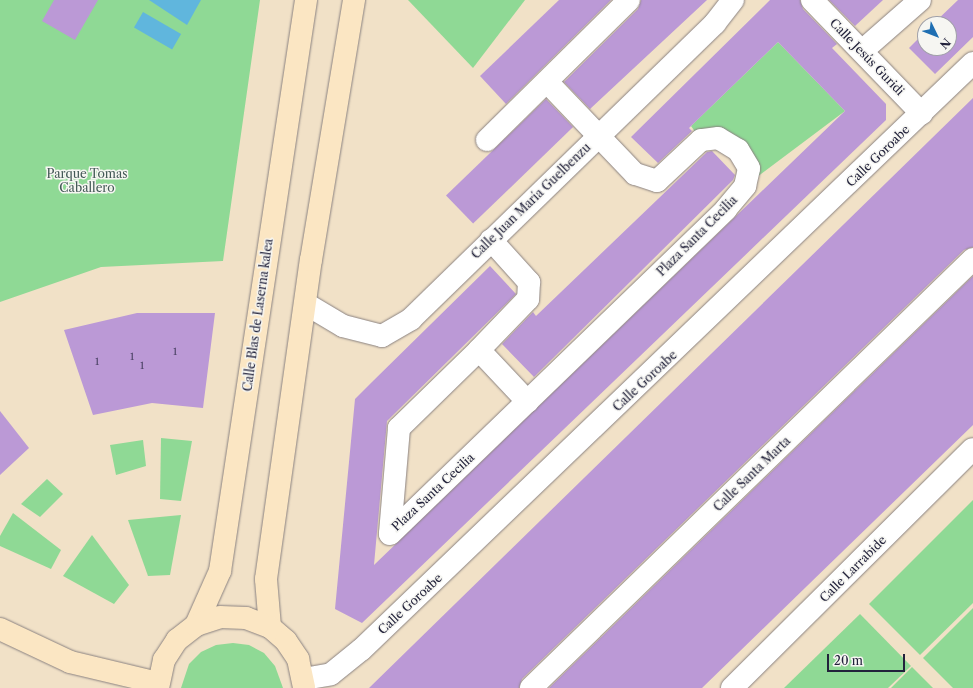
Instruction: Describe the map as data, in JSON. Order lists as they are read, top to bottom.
{
  "streets": {
    "main road": ["Calle Blas de Laserna kalea"],
    "street": [
      "Calle Jesús Guridi",
      "Calle Goroabe",
      "Calle Juan María Guelbenzu",
      "Plaza Santa Cecilia",
      "Calle Santa Marta",
      "Calle Larrabide"
    ]
  },
  "crossings": [
    ["Calle Jesús Guridi", "Calle Goroabe"],
    ["Calle Juan María Guelbenzu", "Plaza Santa Cecilia"]
  ],
  "parks": ["Parque Tomas Caballero"],
  "house_numbers": [
    "1",
    "1",
    "1",
    "1"
  ],
  "scale_bar": "20 m",
  "north": "bottom right"
}
